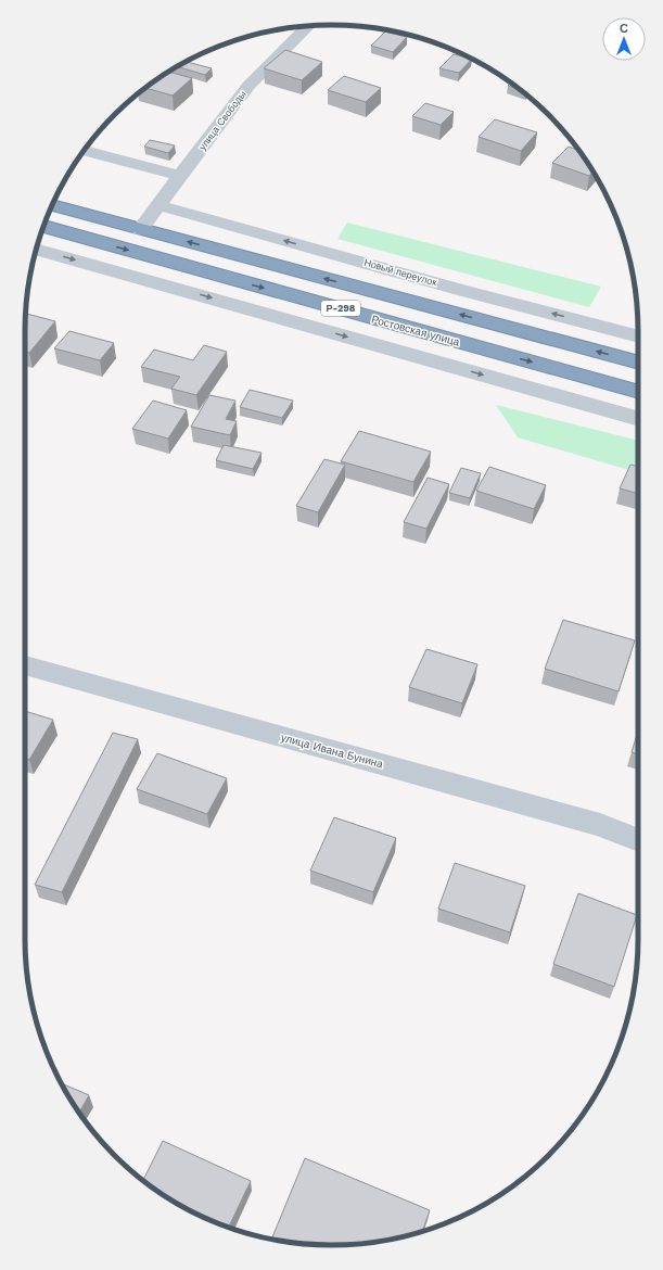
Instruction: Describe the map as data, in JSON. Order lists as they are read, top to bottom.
{
  "streets": {
    "highway": ["Р-298", "Ростовская улица"],
    "street": ["улица Свободы", "Новый переулок", "улица Ивана Бунина"]
  },
  "crossings": [
    ["улица Свободы", "Новый переулок"],
    ["улица Свободы", "Р-298"]
  ],
  "north": "top"
}
